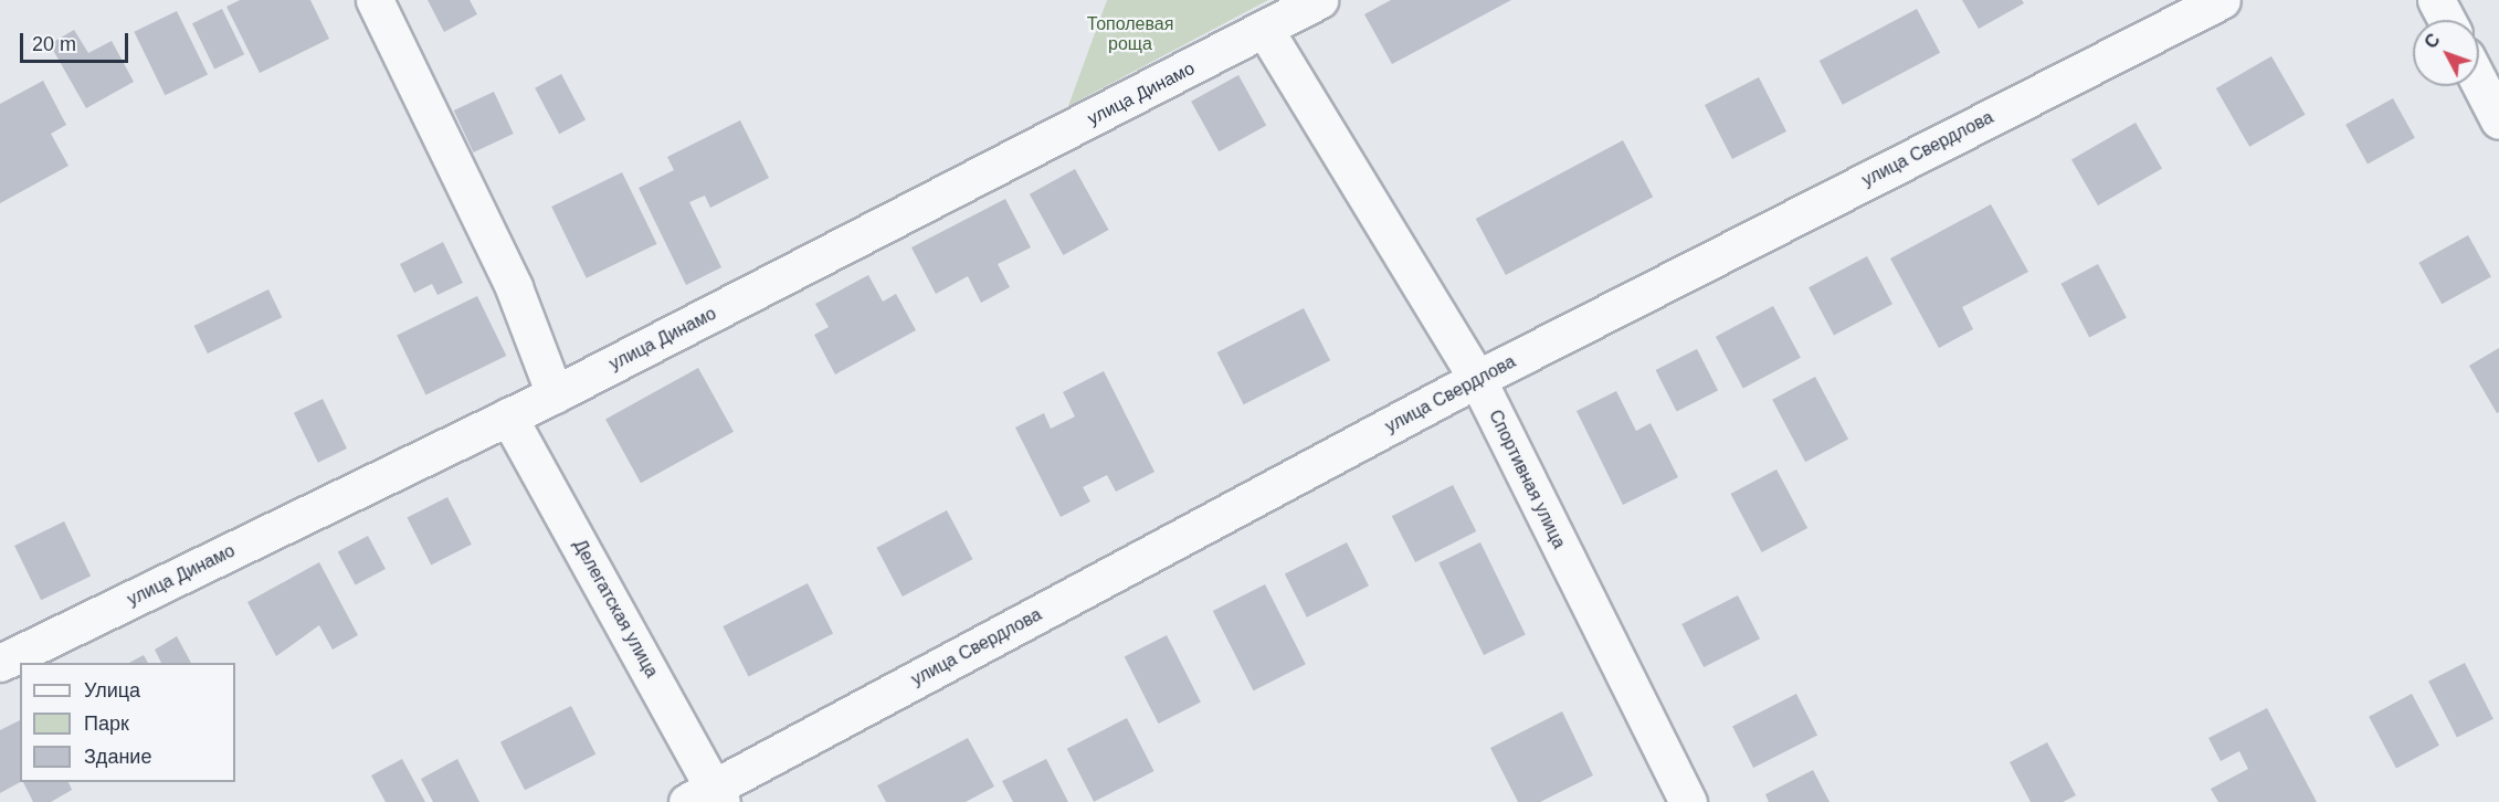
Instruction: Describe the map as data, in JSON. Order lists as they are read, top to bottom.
{
  "streets": {
    "street": [
      "улица Динамо",
      "улица Свердлова",
      "Спортивная улица",
      "Делегатская улица"
    ]
  },
  "crossings": [
    ["улица Динамо", "Спортивная улица"],
    ["улица Динамо", "Делегатская улица"],
    ["улица Свердлова", "Спортивная улица"],
    ["улица Свердлова", "Делегатская улица"]
  ],
  "parks": ["Тополевая роща"],
  "legend": ["Улица", "Парк", "Здание"],
  "scale_bar": "20 m",
  "north": "top left"
}
